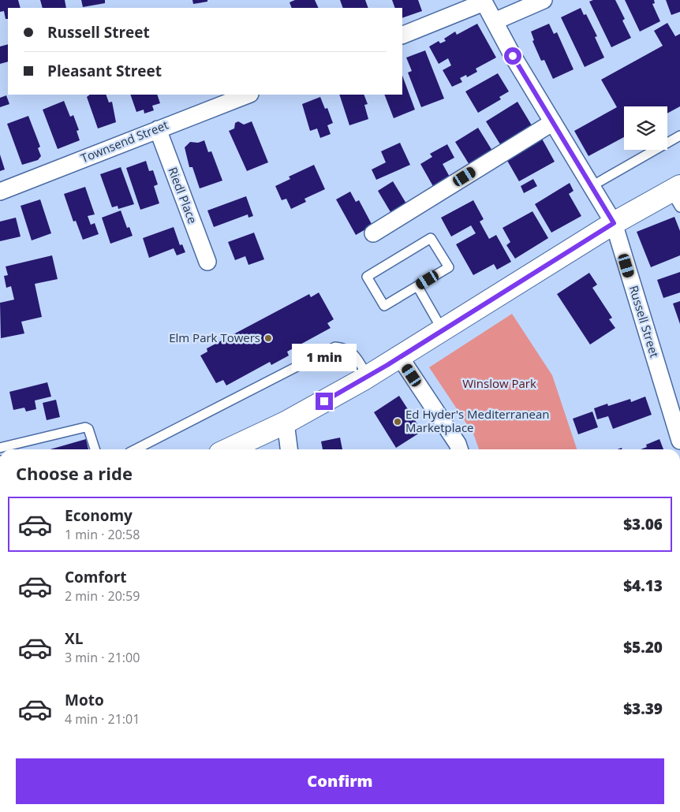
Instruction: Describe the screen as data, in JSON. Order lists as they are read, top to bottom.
{
  "streets": {
    "street": ["Townsend Street", "Riedl Place", "Russell Street"]
  },
  "crossings": [
    ["Townsend Street", "Riedl Place"]
  ],
  "parks": ["Winslow Park"],
  "places": ["Elm Park Towers", "Ed Hyder's Mediterranean Marketplace"],
  "page": {
    "banner": ["Russell Street", "Pleasant Street"],
    "bubble": "1 min",
    "heading": "Choose a ride",
    "list": [
      {
        "name": "Economy",
        "note": "1 min · 20:58",
        "value": "$3.06"
      },
      {
        "name": "Comfort",
        "note": "2 min · 20:59",
        "value": "$4.13"
      },
      {
        "name": "XL",
        "note": "3 min · 21:00",
        "value": "$5.20"
      },
      {
        "name": "Moto",
        "note": "4 min · 21:01",
        "value": "$3.39"
      }
    ],
    "buttons": "Confirm"
  }
}
